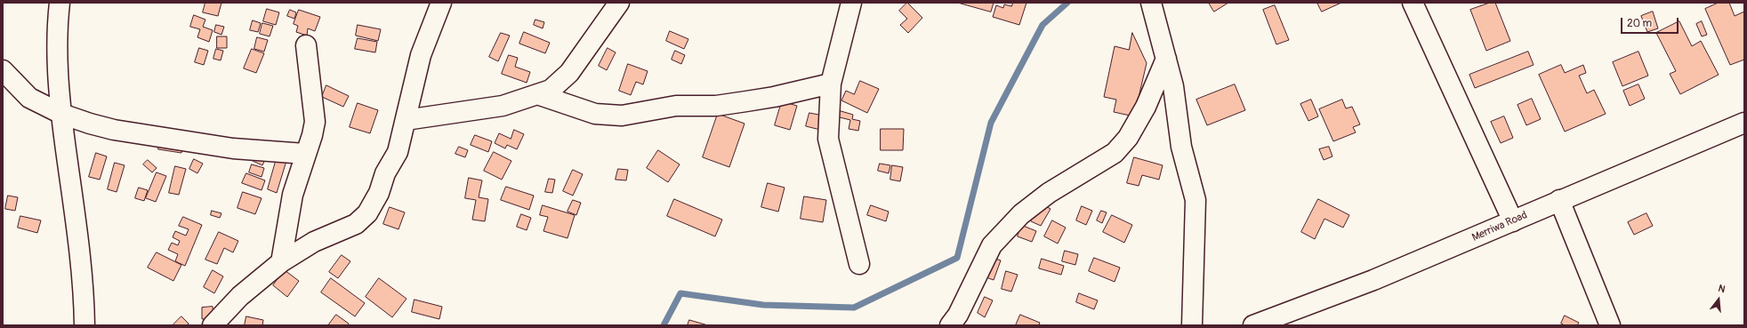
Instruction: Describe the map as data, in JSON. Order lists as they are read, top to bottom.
{
  "streets": {
    "street": ["Merriwa Road"]
  },
  "scale_bar": "20 m",
  "north": "top"
}
